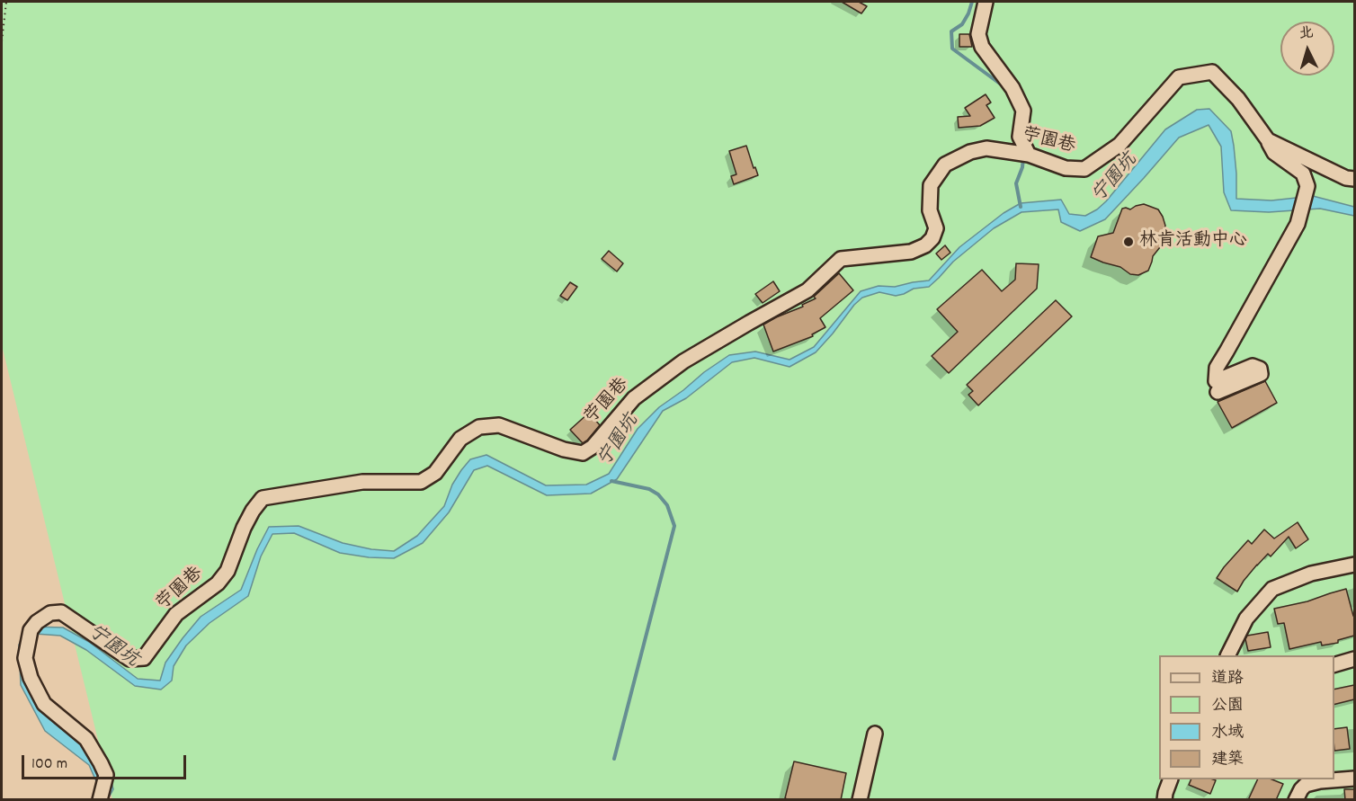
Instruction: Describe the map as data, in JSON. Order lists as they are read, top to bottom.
{
  "streets": {
    "street": ["苧園巷"]
  },
  "water": ["宁園坑"],
  "places": ["林肯活動中心"],
  "legend": [
    "道路",
    "公園",
    "水域",
    "建築"
  ],
  "scale_bar": "100 m",
  "north": "top"
}
